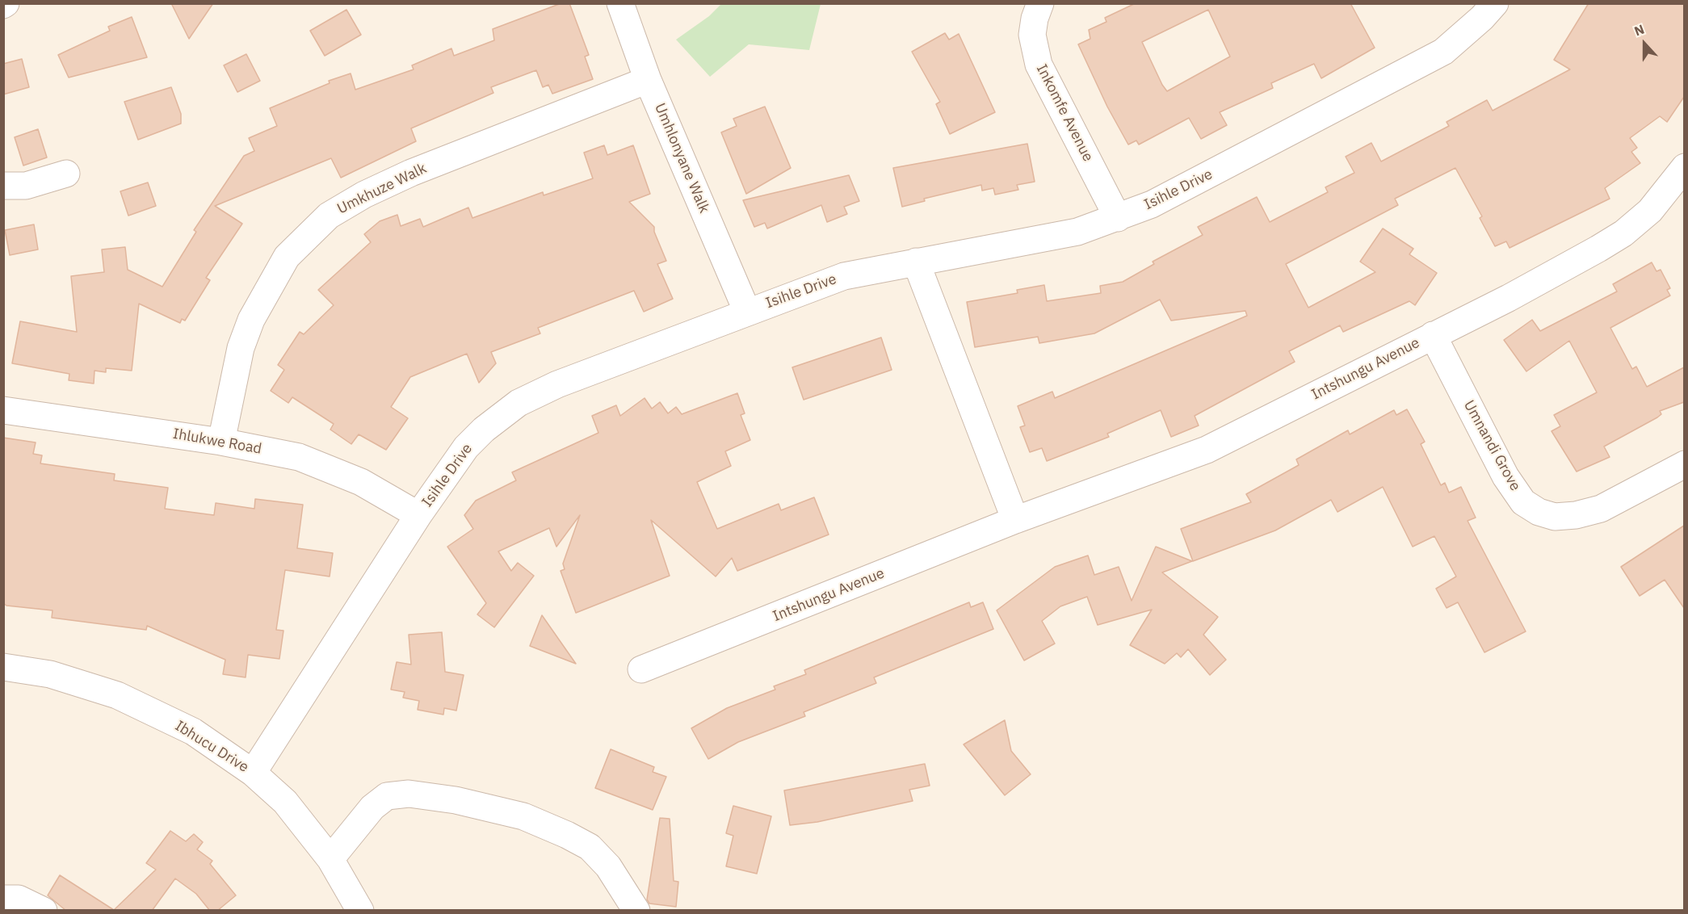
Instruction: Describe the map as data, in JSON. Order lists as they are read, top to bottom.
{
  "streets": {
    "street": [
      "Inkomfe Avenue",
      "Umhlonyane Walk",
      "Umkhuze Walk",
      "Isihle Drive",
      "Intshungu Avenue",
      "Ihlukwe Road",
      "Umnandi Grove",
      "Ibhucu Drive"
    ]
  },
  "crossings": [
    ["Inkomfe Avenue", "Isihle Drive"],
    ["Umhlonyane Walk", "Umkhuze Walk"],
    ["Umhlonyane Walk", "Isihle Drive"],
    ["Umkhuze Walk", "Ihlukwe Road"],
    ["Isihle Drive", "Ihlukwe Road"],
    ["Isihle Drive", "Ibhucu Drive"],
    ["Intshungu Avenue", "Umnandi Grove"]
  ],
  "north": "top"
}
